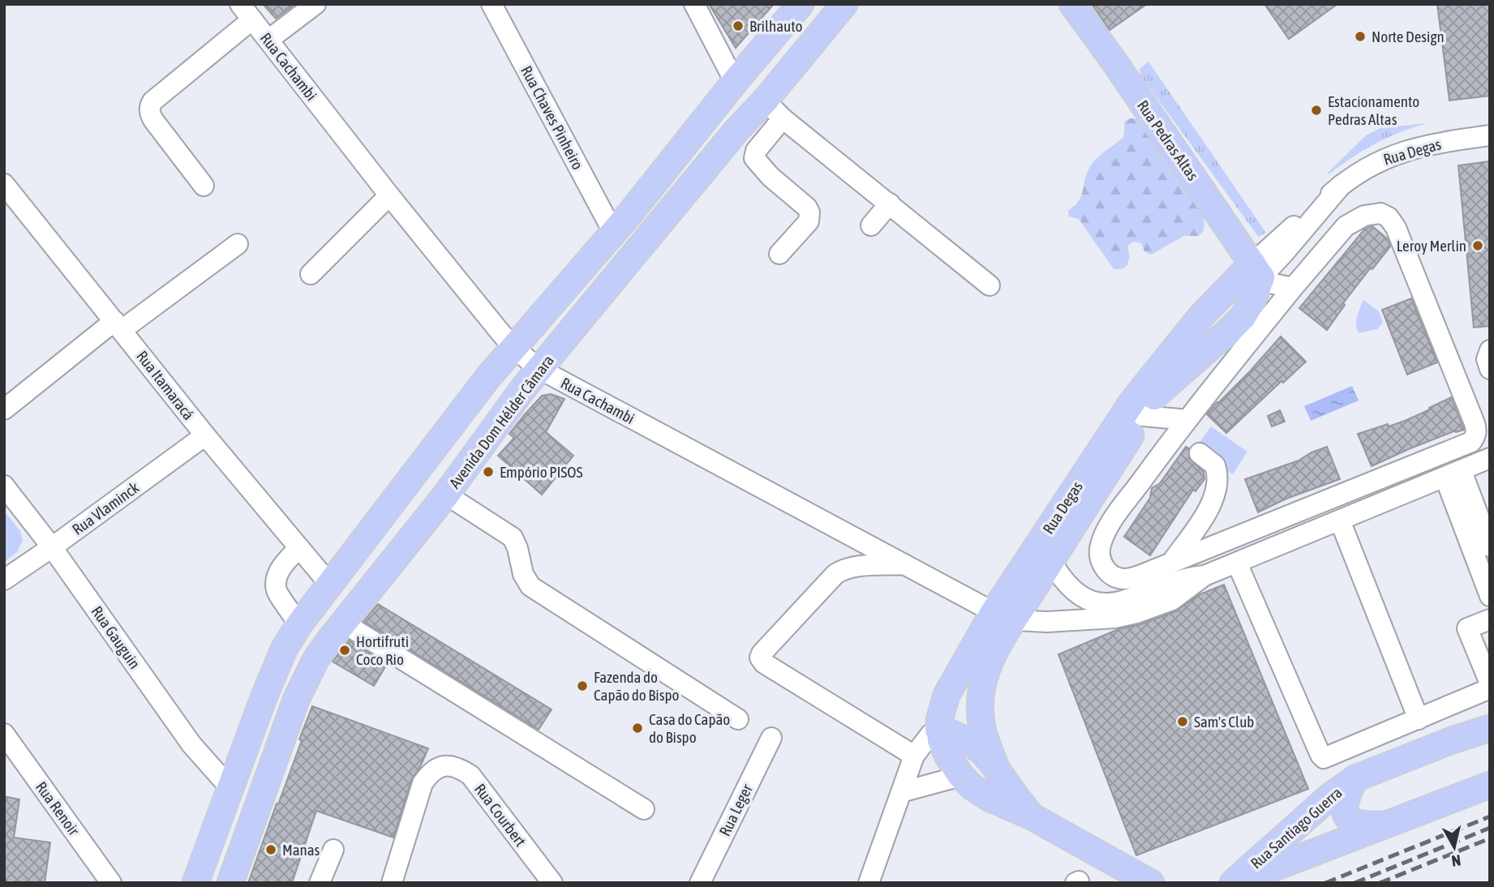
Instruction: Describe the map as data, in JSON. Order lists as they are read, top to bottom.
{
  "streets": {
    "main road": [
      "Rua Pedras Altas",
      "Rua Degas",
      "Avenida Dom Hélder Câmara",
      "Rua Santiago Guerra"
    ],
    "street": [
      "Rua Cachambi",
      "Rua Chaves Pinheiro",
      "Rua Itamaracá",
      "Rua Vlaminck",
      "Rua Gauguin",
      "Rua Renoir",
      "Rua Leger",
      "Rua Courbert"
    ]
  },
  "crossings": [
    ["Rua Cachambi", "Rua Degas"],
    ["Rua Cachambi", "Avenida Dom Hélder Câmara"],
    ["Rua Pedras Altas", "Rua Degas"],
    ["Rua Itamaracá", "Rua Vlaminck"],
    ["Rua Vlaminck", "Rua Gauguin"]
  ],
  "places": [
    "Brilhauto",
    "Norte Design",
    "Estacionamento Pedras Altas",
    "Leroy Merlin",
    "Empório PISOS",
    "Hortifruti Coco Rio",
    "Fazenda do Capão do Bispo",
    "Sam's Club",
    "Casa do Capão do Bispo",
    "Manas"
  ],
  "north": "bottom"
}
